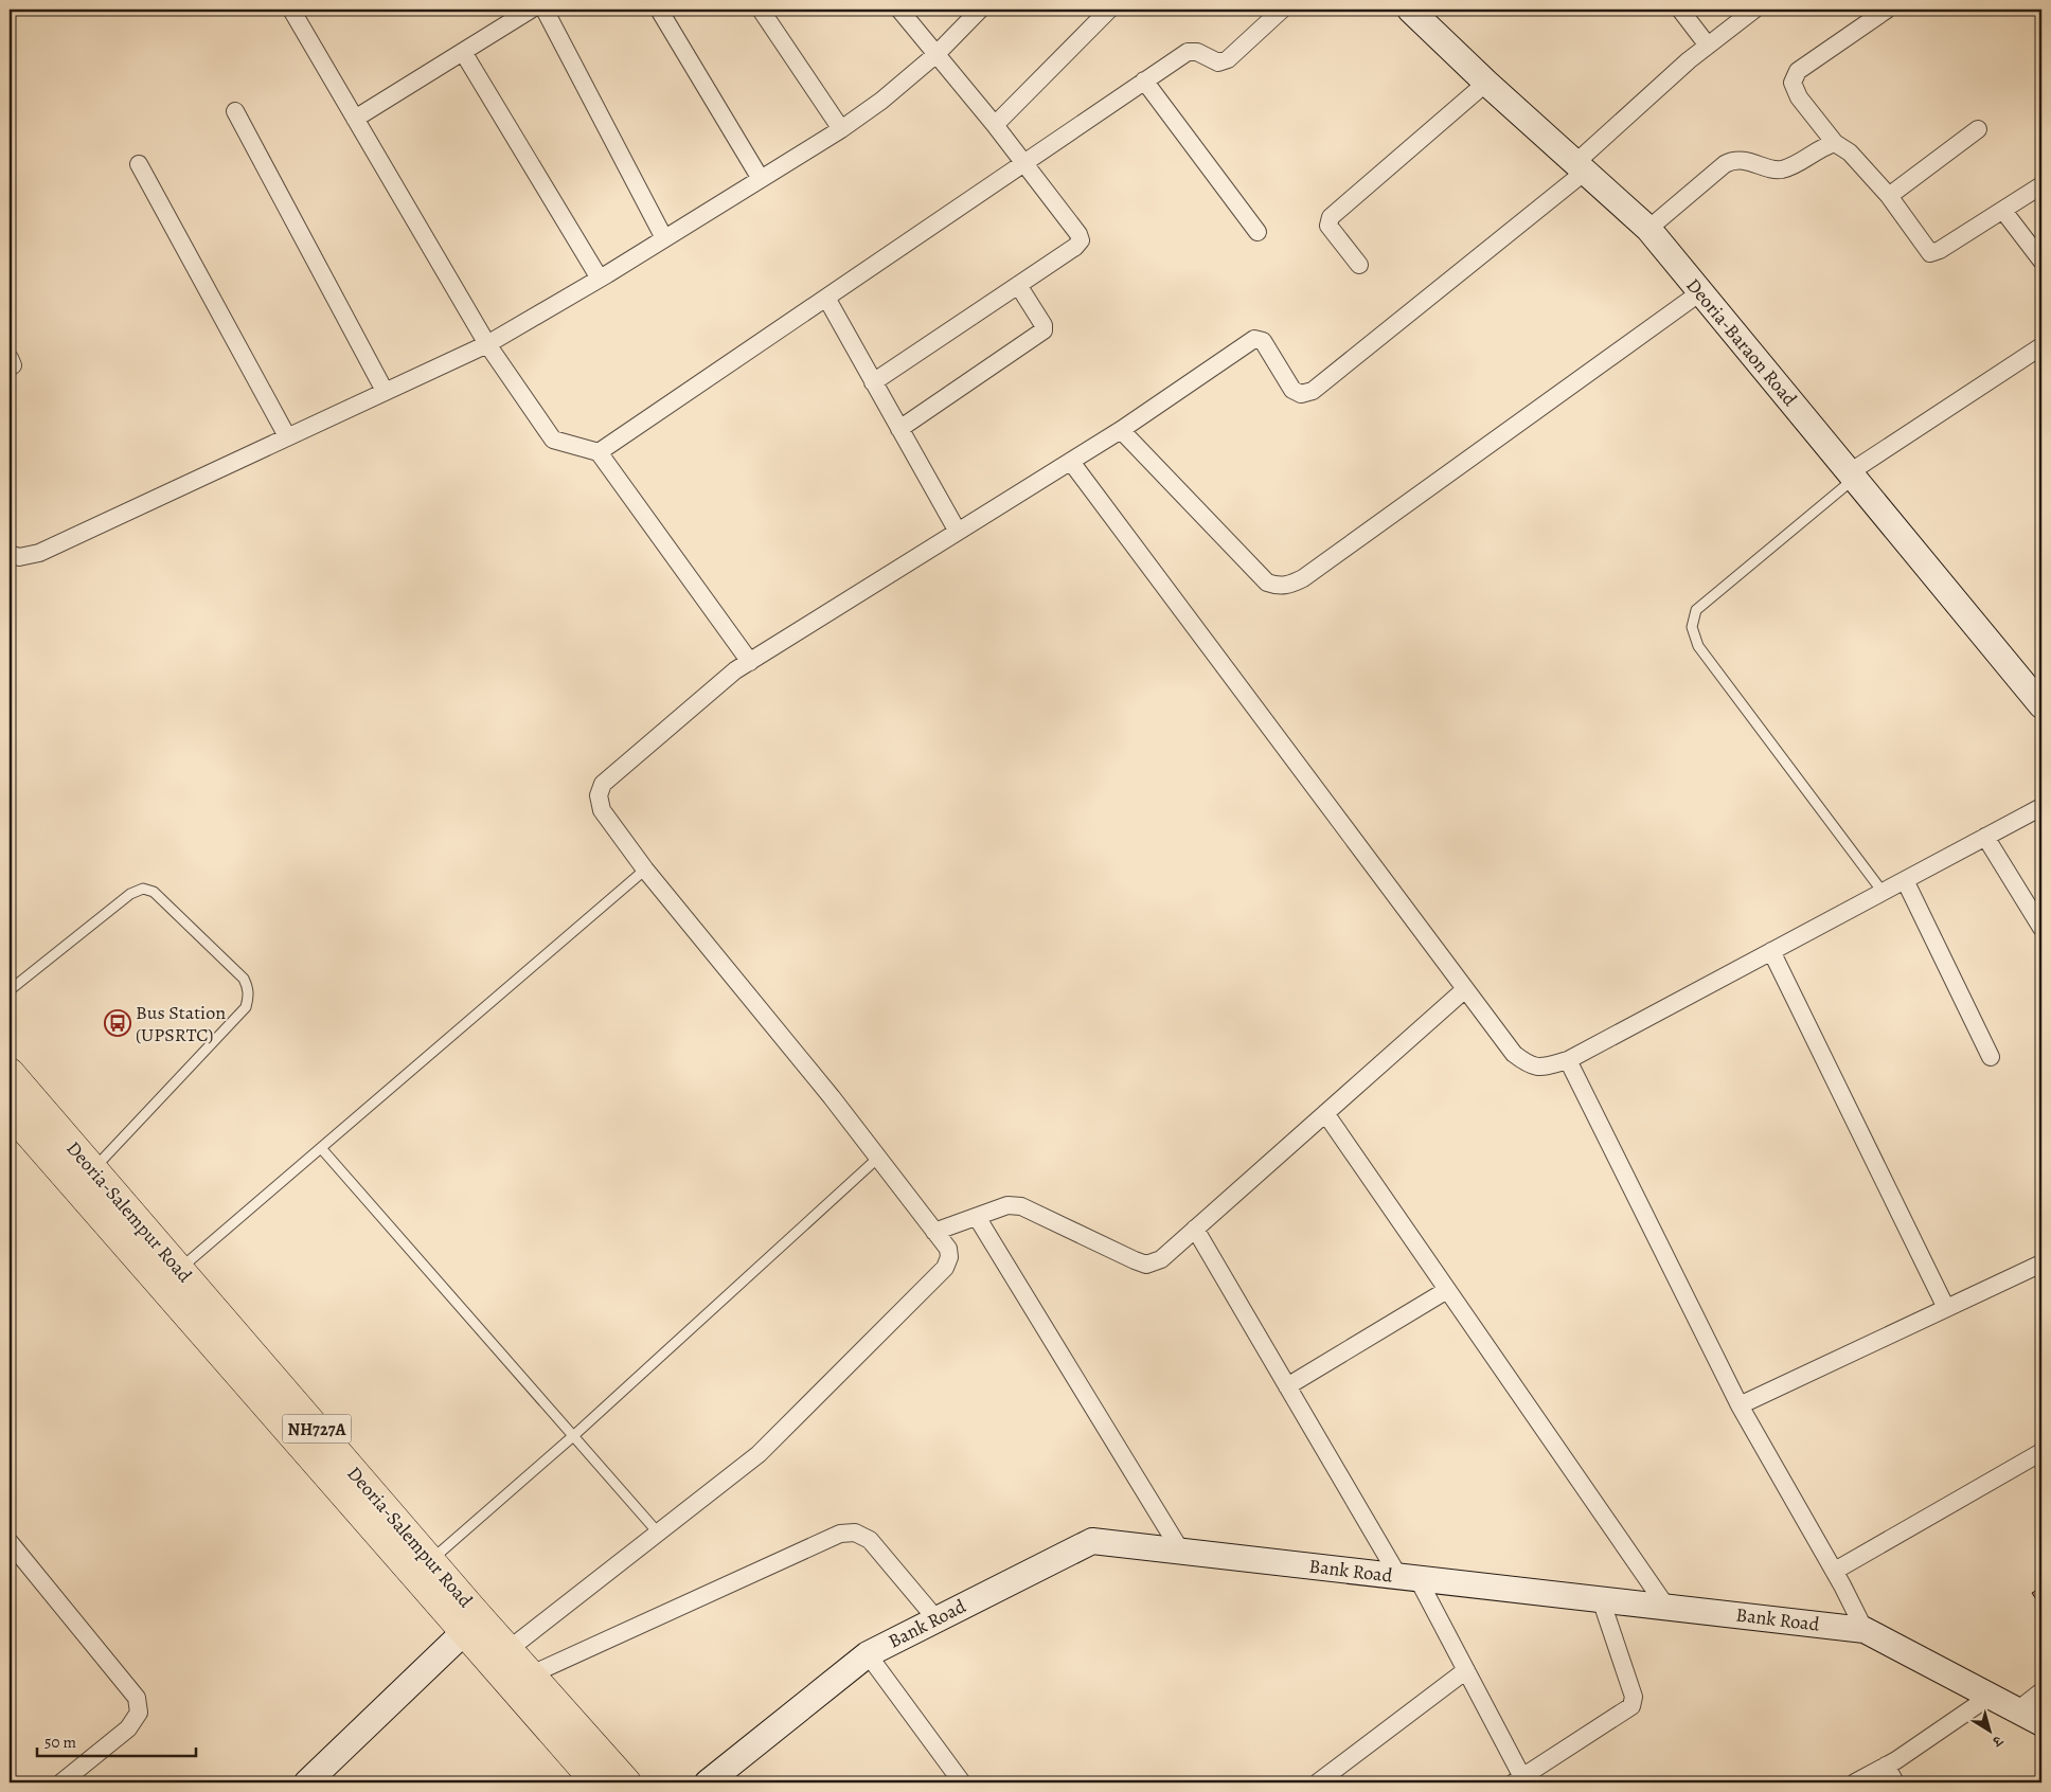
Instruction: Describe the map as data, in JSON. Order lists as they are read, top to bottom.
{
  "streets": {
    "highway": ["Deoria-Salempur Road", "NH727A"],
    "street": ["Deoria-Baraon Road", "Bank Road"]
  },
  "places": {
    "bus stop": ["Bus Station (UPSRTC)"]
  },
  "scale_bar": "50 m",
  "north": "bottom right"
}
